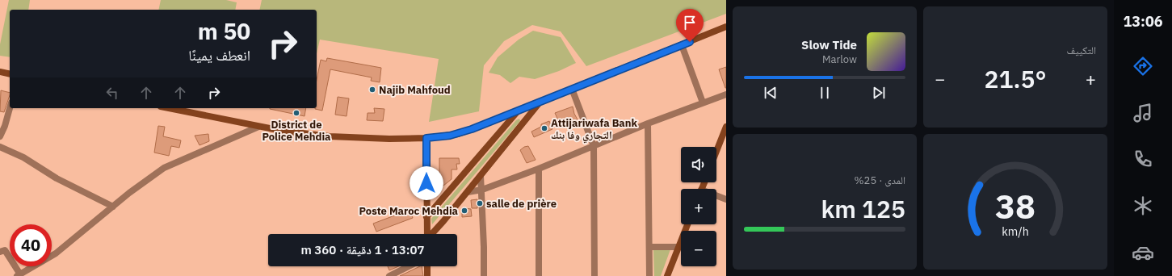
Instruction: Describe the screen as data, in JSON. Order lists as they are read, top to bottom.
{
  "places": [
    "Najib Mahfoud",
    "District de Police Mehdia",
    "Attijariwafa Bank التجاري وفا بنك",
    "salle de prière",
    "Poste Maroc Mehdia"
  ],
  "page": {
    "tabs": "13:06",
    "tile": [
      "التكييف",
      ["المدى · 25%", "125 km"]
    ],
    "turn": ["50 m", "انعطف يمينًا"],
    "song": ["Slow Tide", "Marlow"],
    "heat": ["−", "21.5°", "+"],
    "map_buttons": ["+", "−"],
    "limit": "40",
    "trip": "13:07 · 1 دقيقة · 360 m",
    "gauge": ["38", "km/h"]
  }
}
